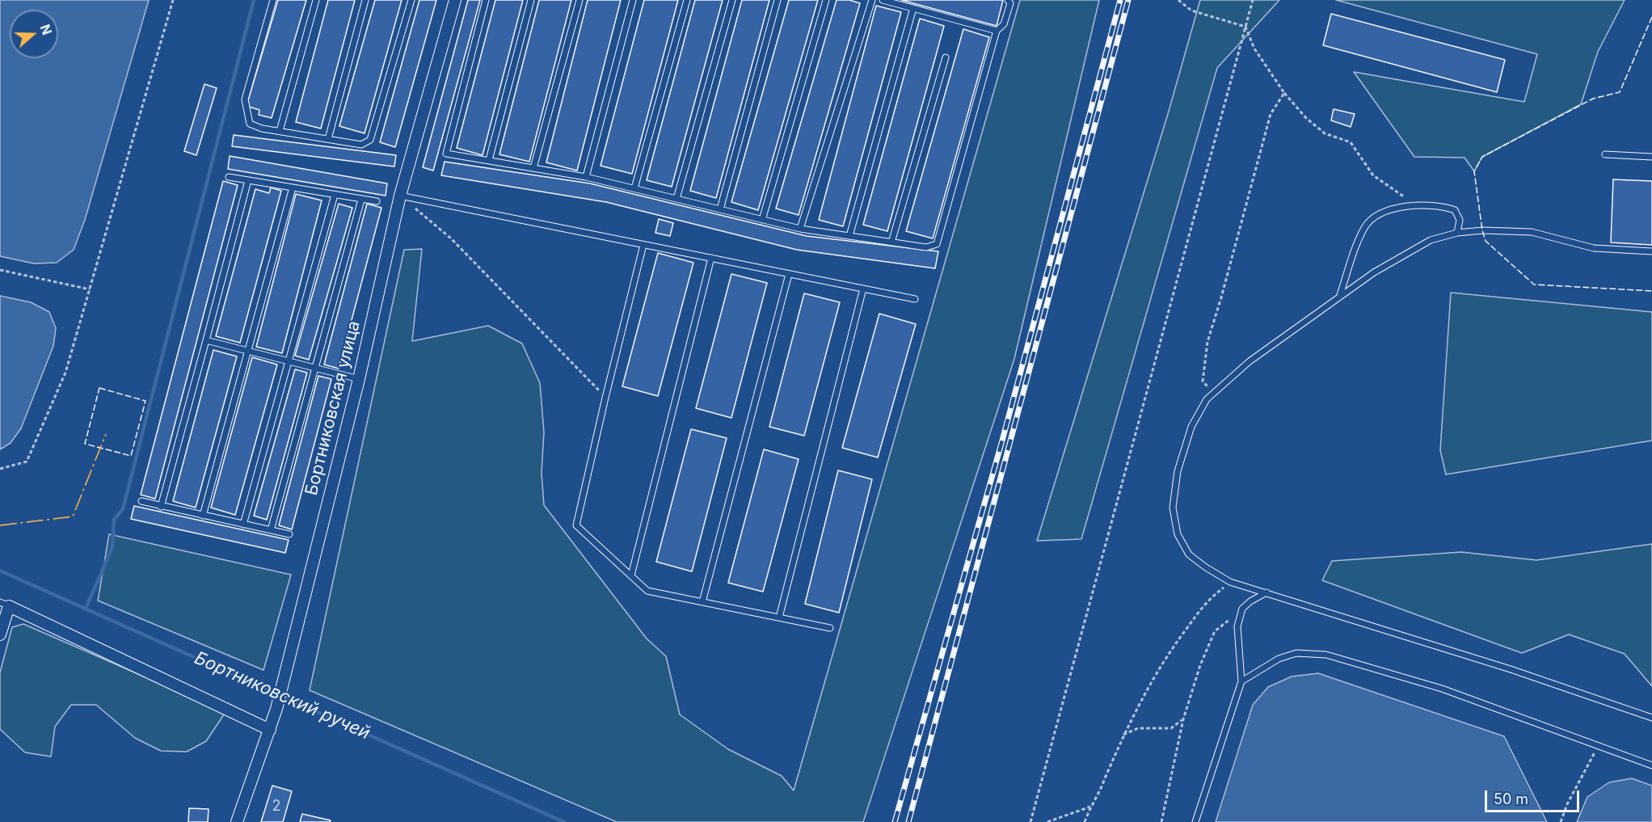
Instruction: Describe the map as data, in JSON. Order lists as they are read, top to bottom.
{
  "streets": {
    "street": ["Бортниковская улица"]
  },
  "water": ["Бортниковский ручей"],
  "house_numbers": ["2"],
  "scale_bar": "50 m",
  "north": "right"
}
